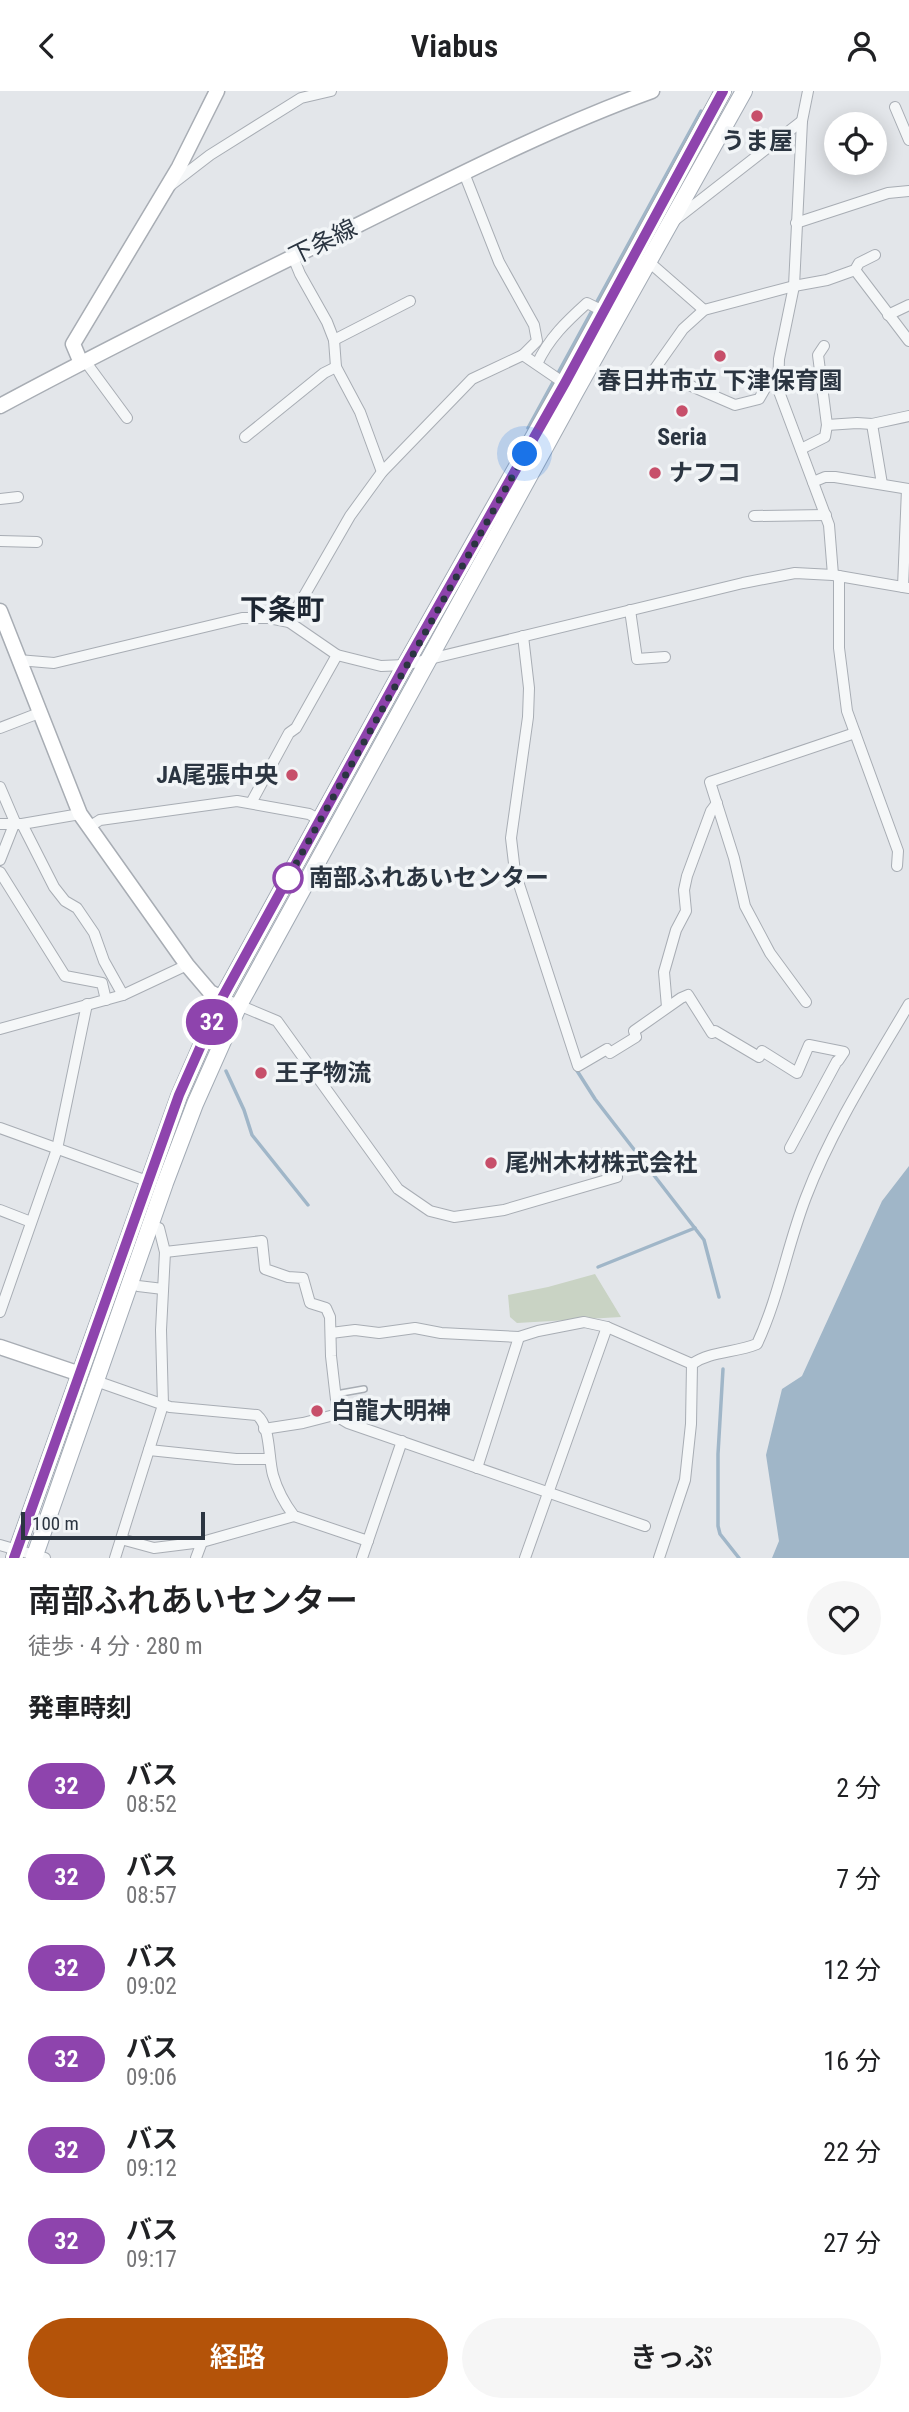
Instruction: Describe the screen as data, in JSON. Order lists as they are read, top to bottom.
{
  "streets": {
    "street": ["下条線"]
  },
  "districts": ["下条町"],
  "places": [
    "うま屋",
    "春日井市立 下津保育園",
    "Seria",
    "ナフコ",
    "JA尾張中央",
    "南部ふれあいセンター",
    "王子物流",
    "尾州木材株式会社",
    "白龍大明神"
  ],
  "lines": ["bus line 32"],
  "scale_bar": "100 m",
  "page": {
    "header": "Viabus",
    "on_map": "32",
    "scale": "100 m",
    "heading": [
      ["南部ふれあいセンター", "徒歩 · 4 分 · 280 m"],
      "発車時刻"
    ],
    "list": [
      {
        "mark": "32",
        "name": "バス",
        "note": "08:52",
        "value": "2 分"
      },
      {
        "mark": "32",
        "name": "バス",
        "note": "08:57",
        "value": "7 分"
      },
      {
        "mark": "32",
        "name": "バス",
        "note": "09:02",
        "value": "12 分"
      },
      {
        "mark": "32",
        "name": "バス",
        "note": "09:06",
        "value": "16 分"
      },
      {
        "mark": "32",
        "name": "バス",
        "note": "09:12",
        "value": "22 分"
      },
      {
        "mark": "32",
        "name": "バス",
        "note": "09:17",
        "value": "27 分"
      }
    ],
    "buttons": ["経路", "きっぷ"]
  }
}
